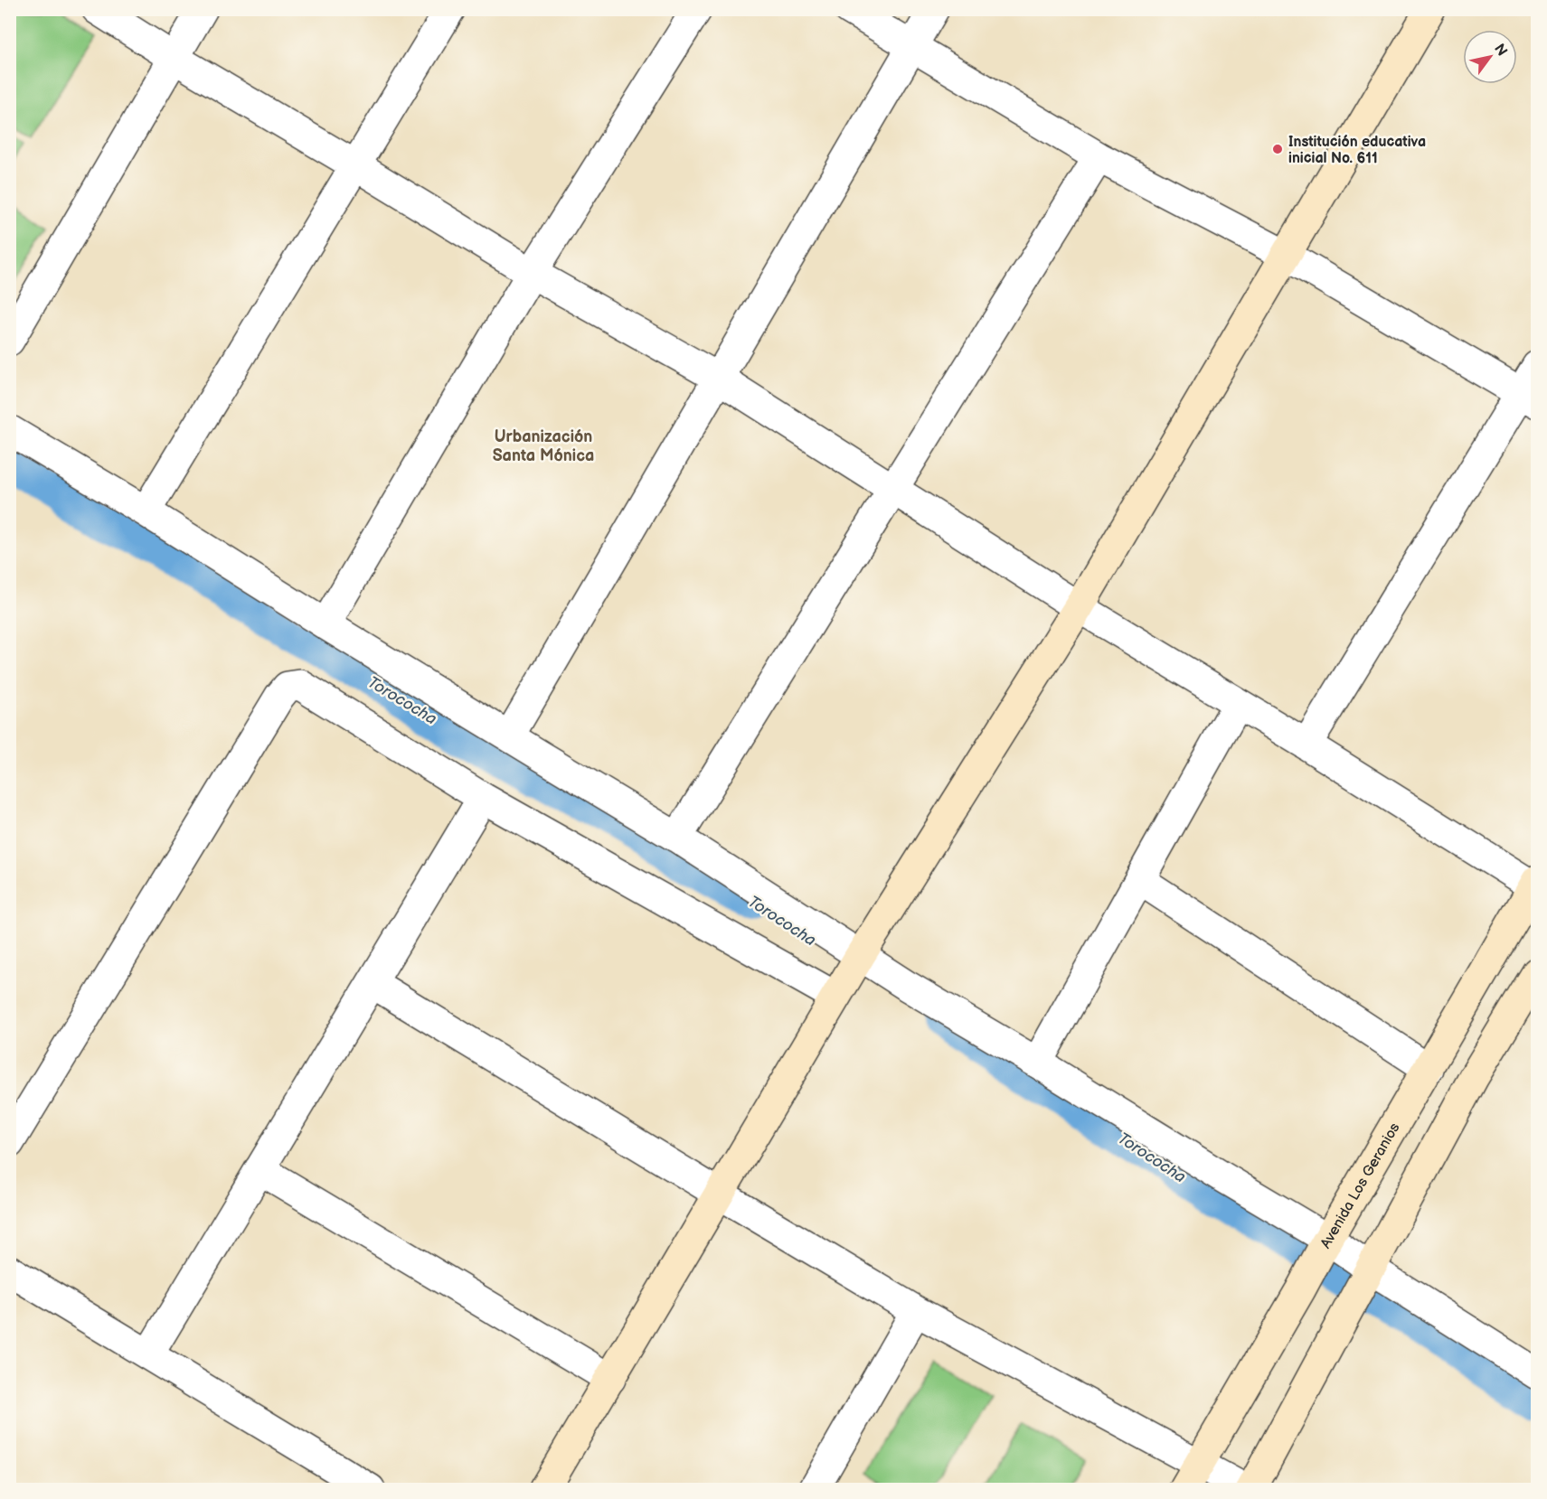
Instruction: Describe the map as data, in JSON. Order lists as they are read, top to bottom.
{
  "streets": {
    "street": ["Avenida Los Geranios"]
  },
  "districts": ["Urbanización Santa Mónica"],
  "water": ["Torococha"],
  "places": ["Institución educativa inicial No. 611"],
  "north": "top right"
}
